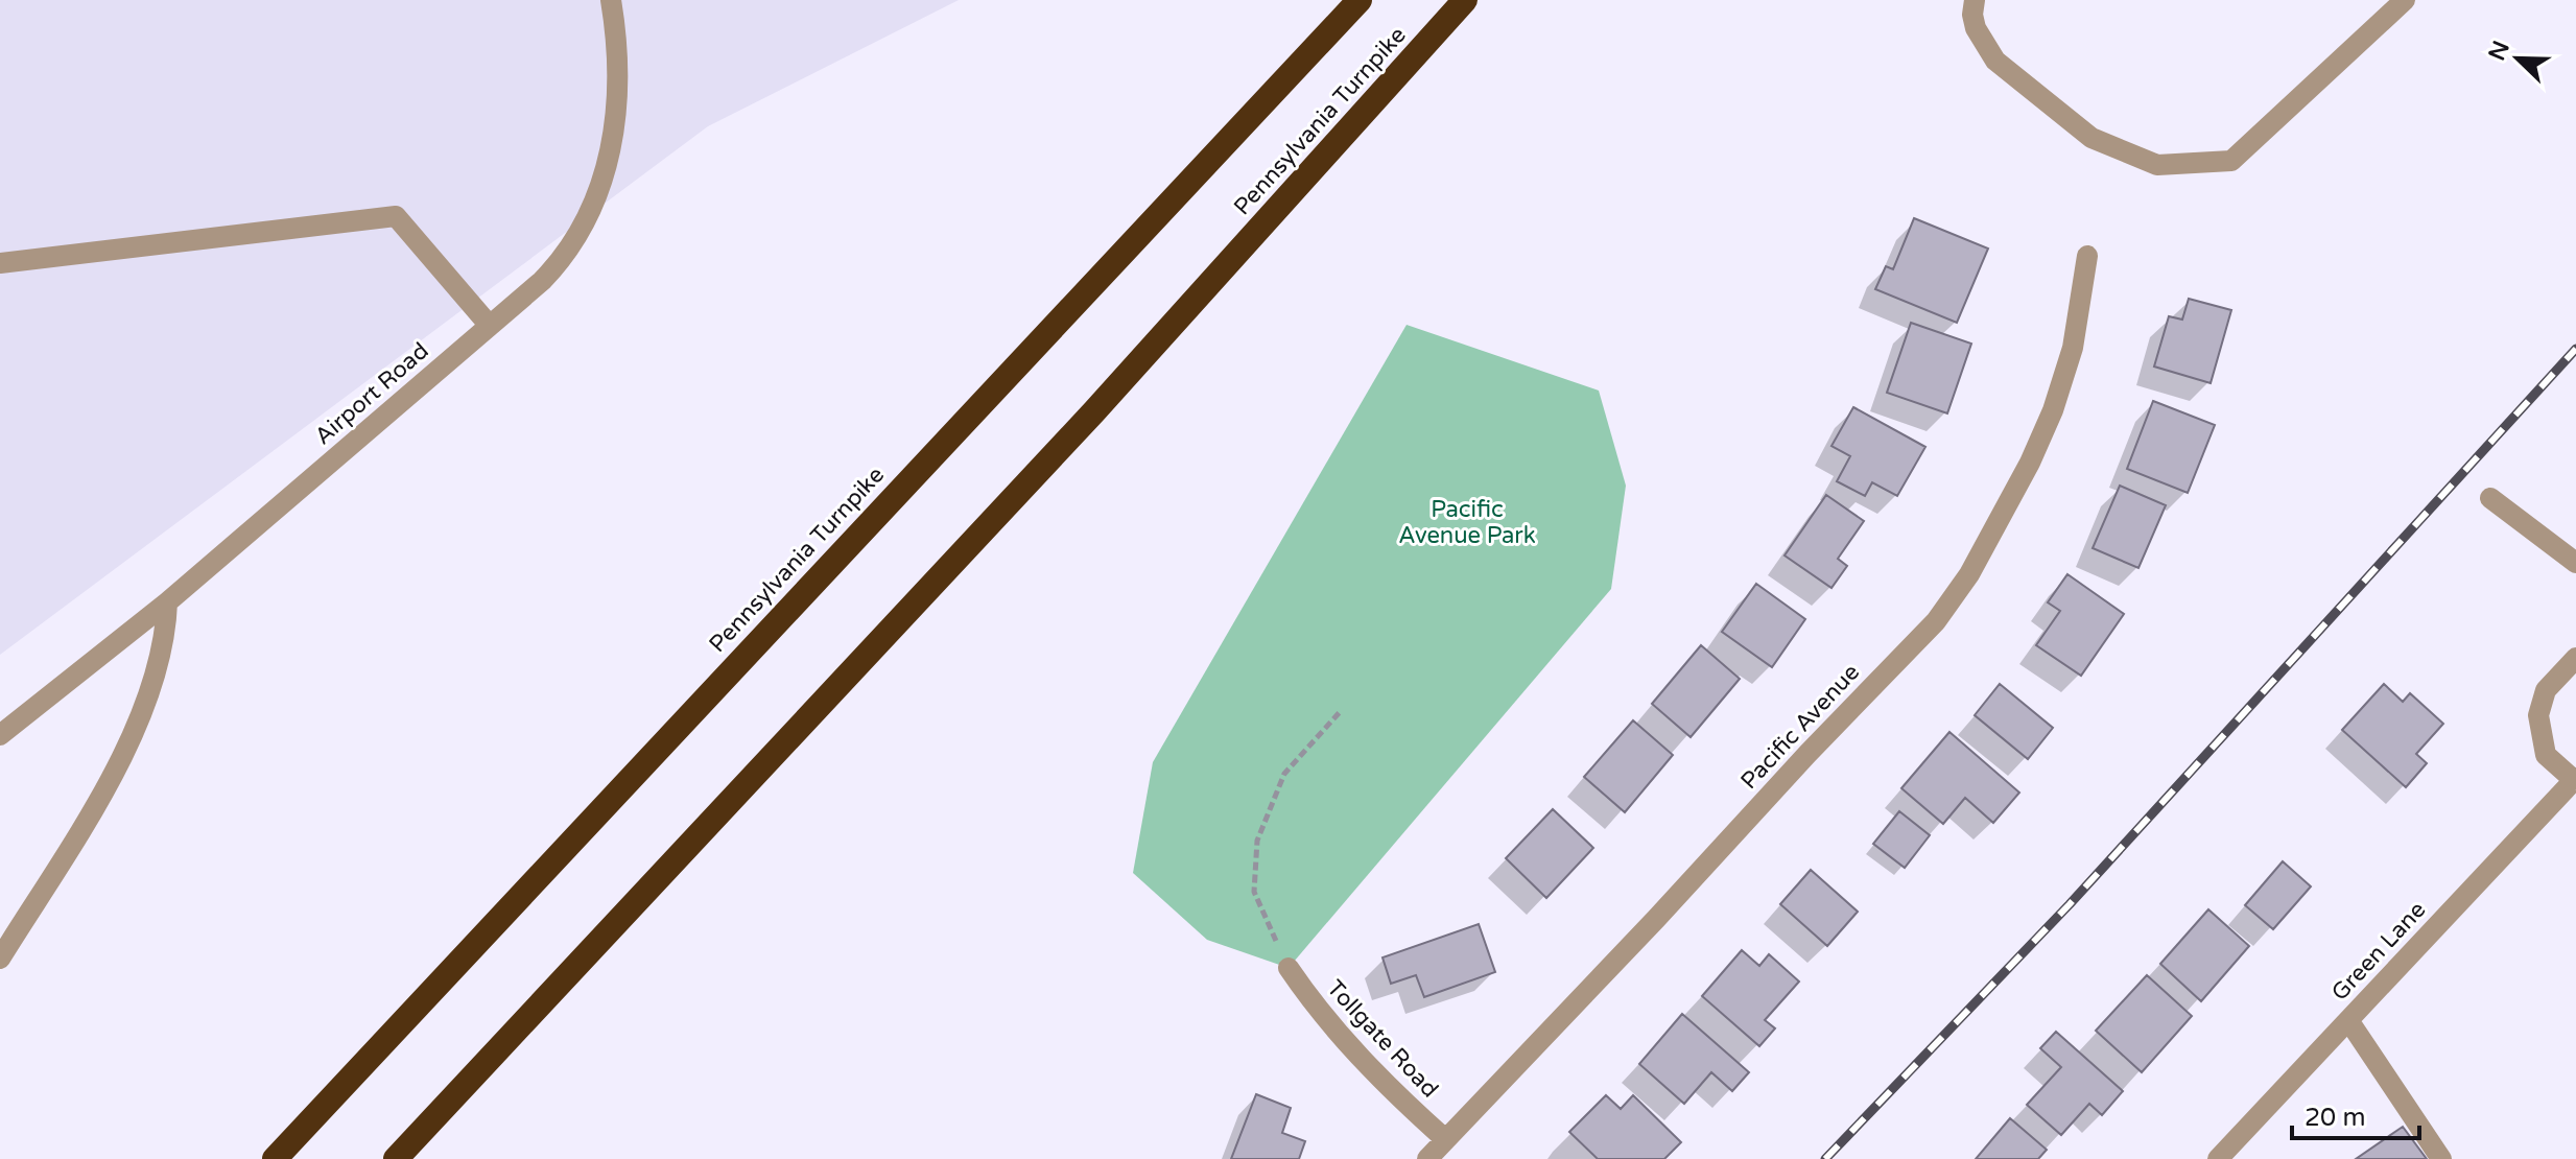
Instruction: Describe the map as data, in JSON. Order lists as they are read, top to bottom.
{
  "streets": {
    "highway": ["Pennsylvania Turnpike"],
    "street": [
      "Airport Road",
      "Pacific Avenue",
      "Green Lane",
      "Tollgate Road"
    ]
  },
  "crossings": [
    ["Pacific Avenue", "Tollgate Road"]
  ],
  "parks": ["Pacific Avenue Park"],
  "scale_bar": "20 m",
  "north": "top left"
}
